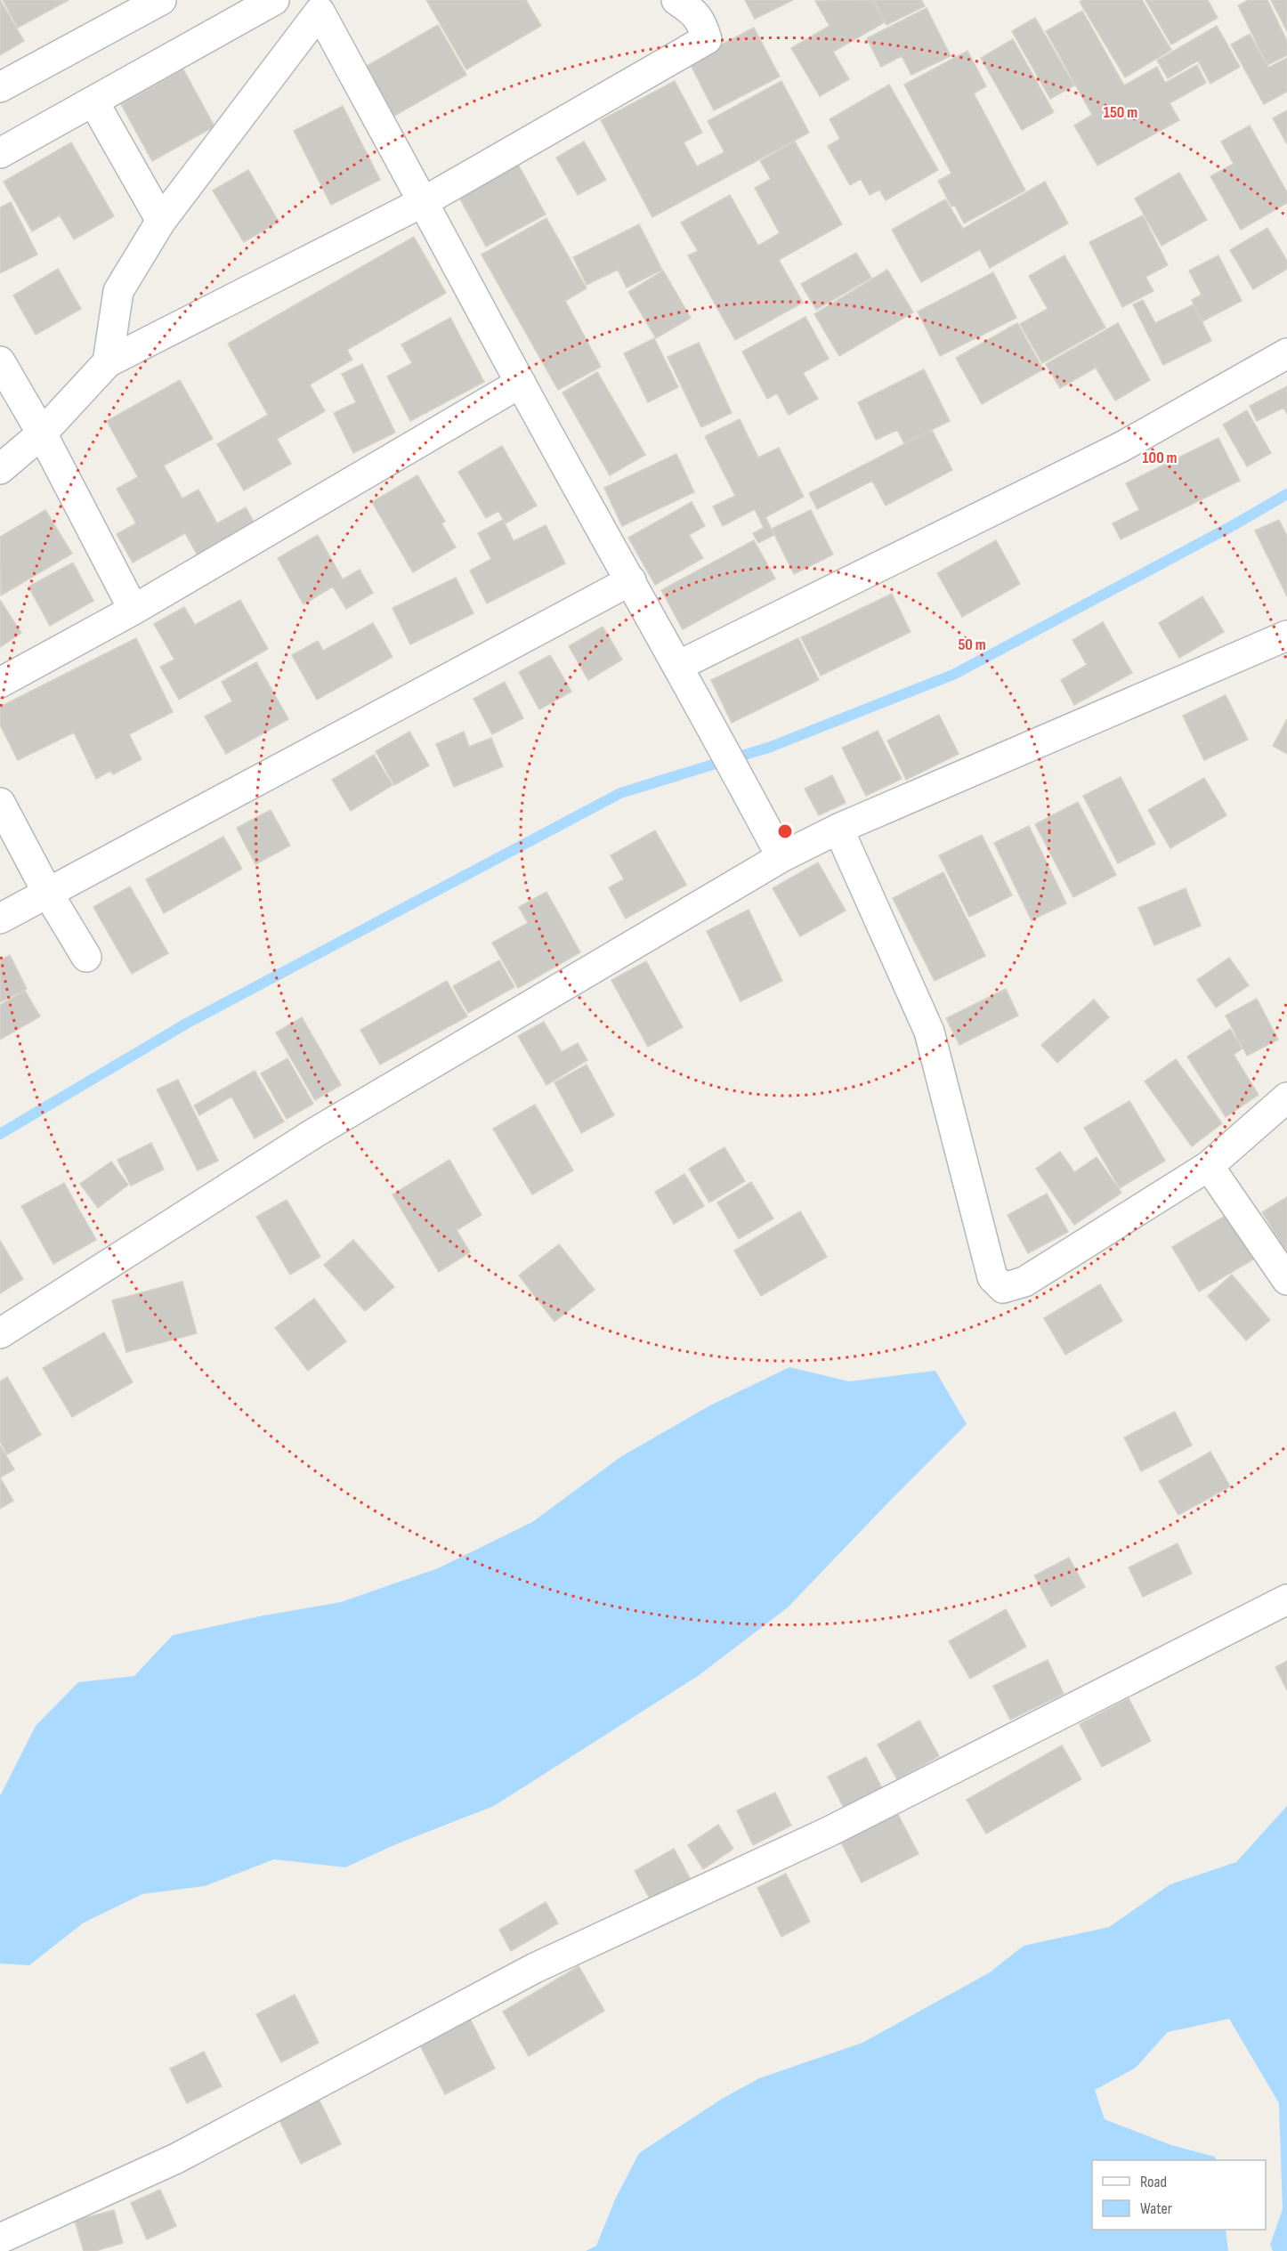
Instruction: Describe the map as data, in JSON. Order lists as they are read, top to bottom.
{
  "legend": ["Road", "Water"],
  "rings": ["150 m", "100 m", "50 m"]
}
